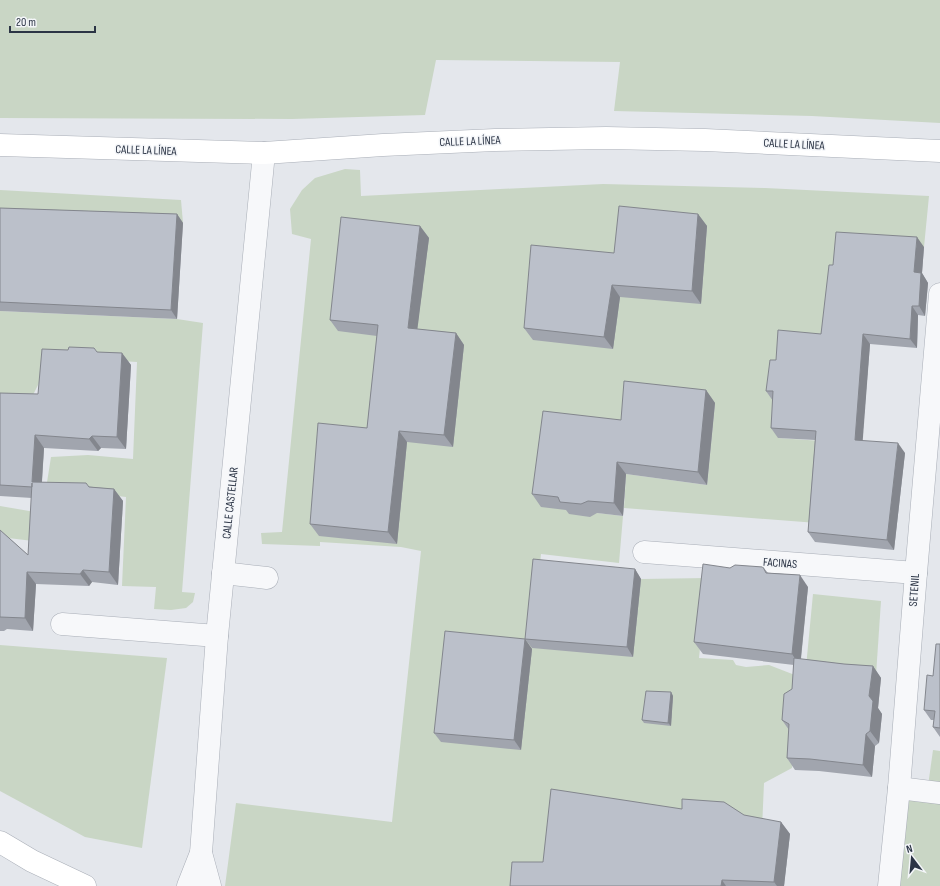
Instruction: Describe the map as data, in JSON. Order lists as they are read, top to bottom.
{
  "streets": {
    "street": [
      "CALLE LA LÍNEA",
      "CALLE CASTELLAR",
      "FACINAS",
      "SETENIL"
    ]
  },
  "crossings": [
    ["CALLE LA LÍNEA", "CALLE CASTELLAR"],
    ["FACINAS", "SETENIL"]
  ],
  "scale_bar": "20 m",
  "north": "top"
}
